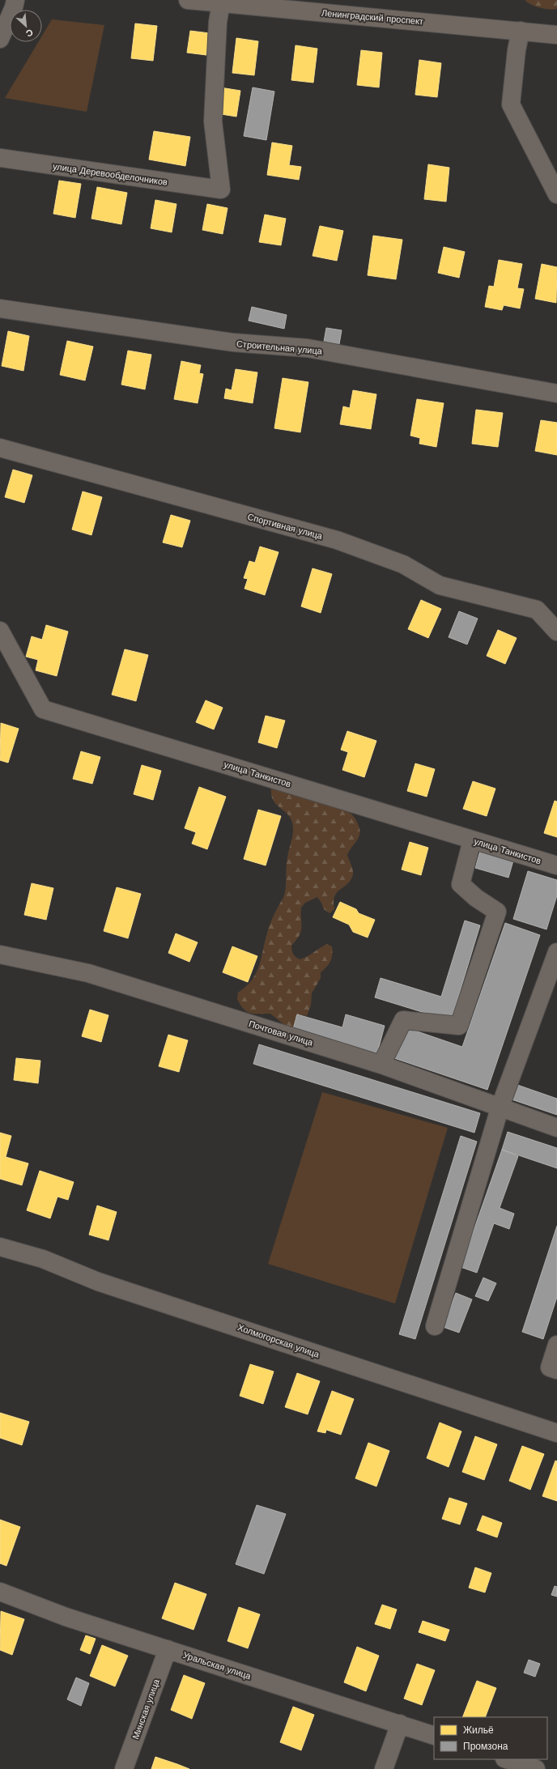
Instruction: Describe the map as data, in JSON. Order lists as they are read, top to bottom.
{
  "streets": {
    "main road": ["Ленинградский проспект"],
    "street": [
      "улица Деревообделочников",
      "Строительная улица",
      "Спортивная улица",
      "улица Танкистов",
      "Почтовая улица",
      "Холмогорская улица",
      "Уральская улица",
      "Минская улица"
    ]
  },
  "crossings": [
    ["Ленинградский проспект", "улица Деревообделочников"],
    ["Уральская улица", "Минская улица"]
  ],
  "legend": ["Жильё", "Промзона"],
  "north": "bottom right"
}
